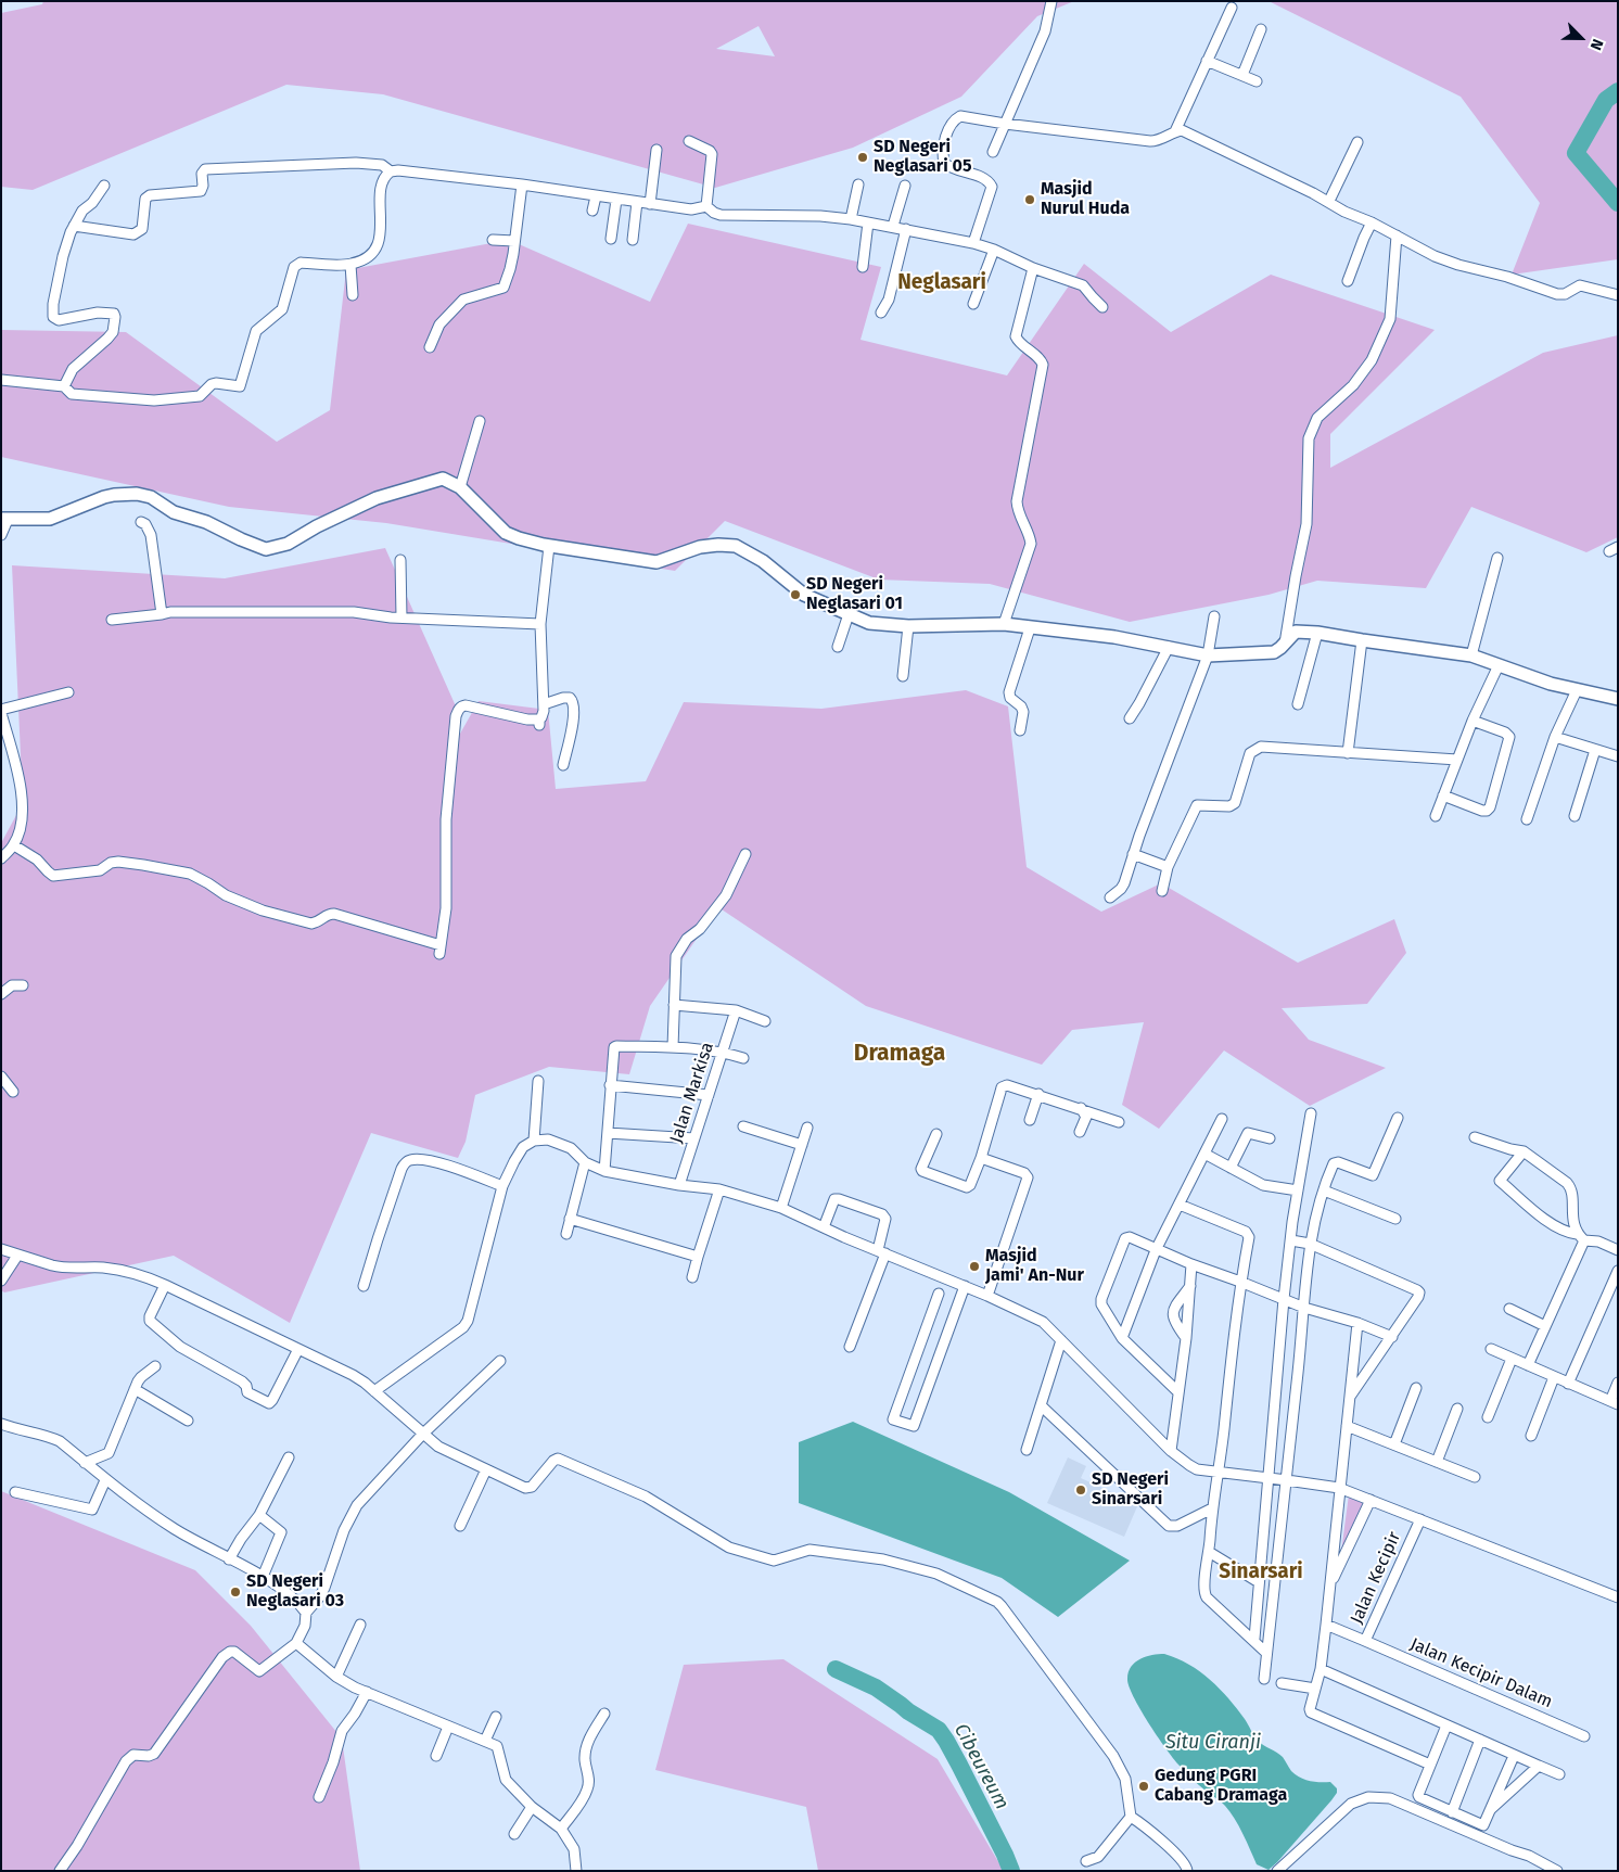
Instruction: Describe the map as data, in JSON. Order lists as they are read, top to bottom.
{
  "streets": {
    "street": ["Jalan Markisa", "Jalan Kecipir", "Jalan Kecipir Dalam"]
  },
  "crossings": [
    ["Jalan Kecipir", "Jalan Kecipir Dalam"]
  ],
  "districts": ["Neglasari", "Dramaga", "Sinarsari"],
  "water": ["Situ Ciranji", "Cibeureum"],
  "places": [
    "SD Negeri Neglasari 05",
    "Masjid Nurul Huda",
    "SD Negeri Neglasari 01",
    "Masjid Jami' An-Nur",
    "SD Negeri Sinarsari",
    "SD Negeri Neglasari 03",
    "Gedung PGRI Cabang Dramaga"
  ],
  "north": "bottom right"
}
